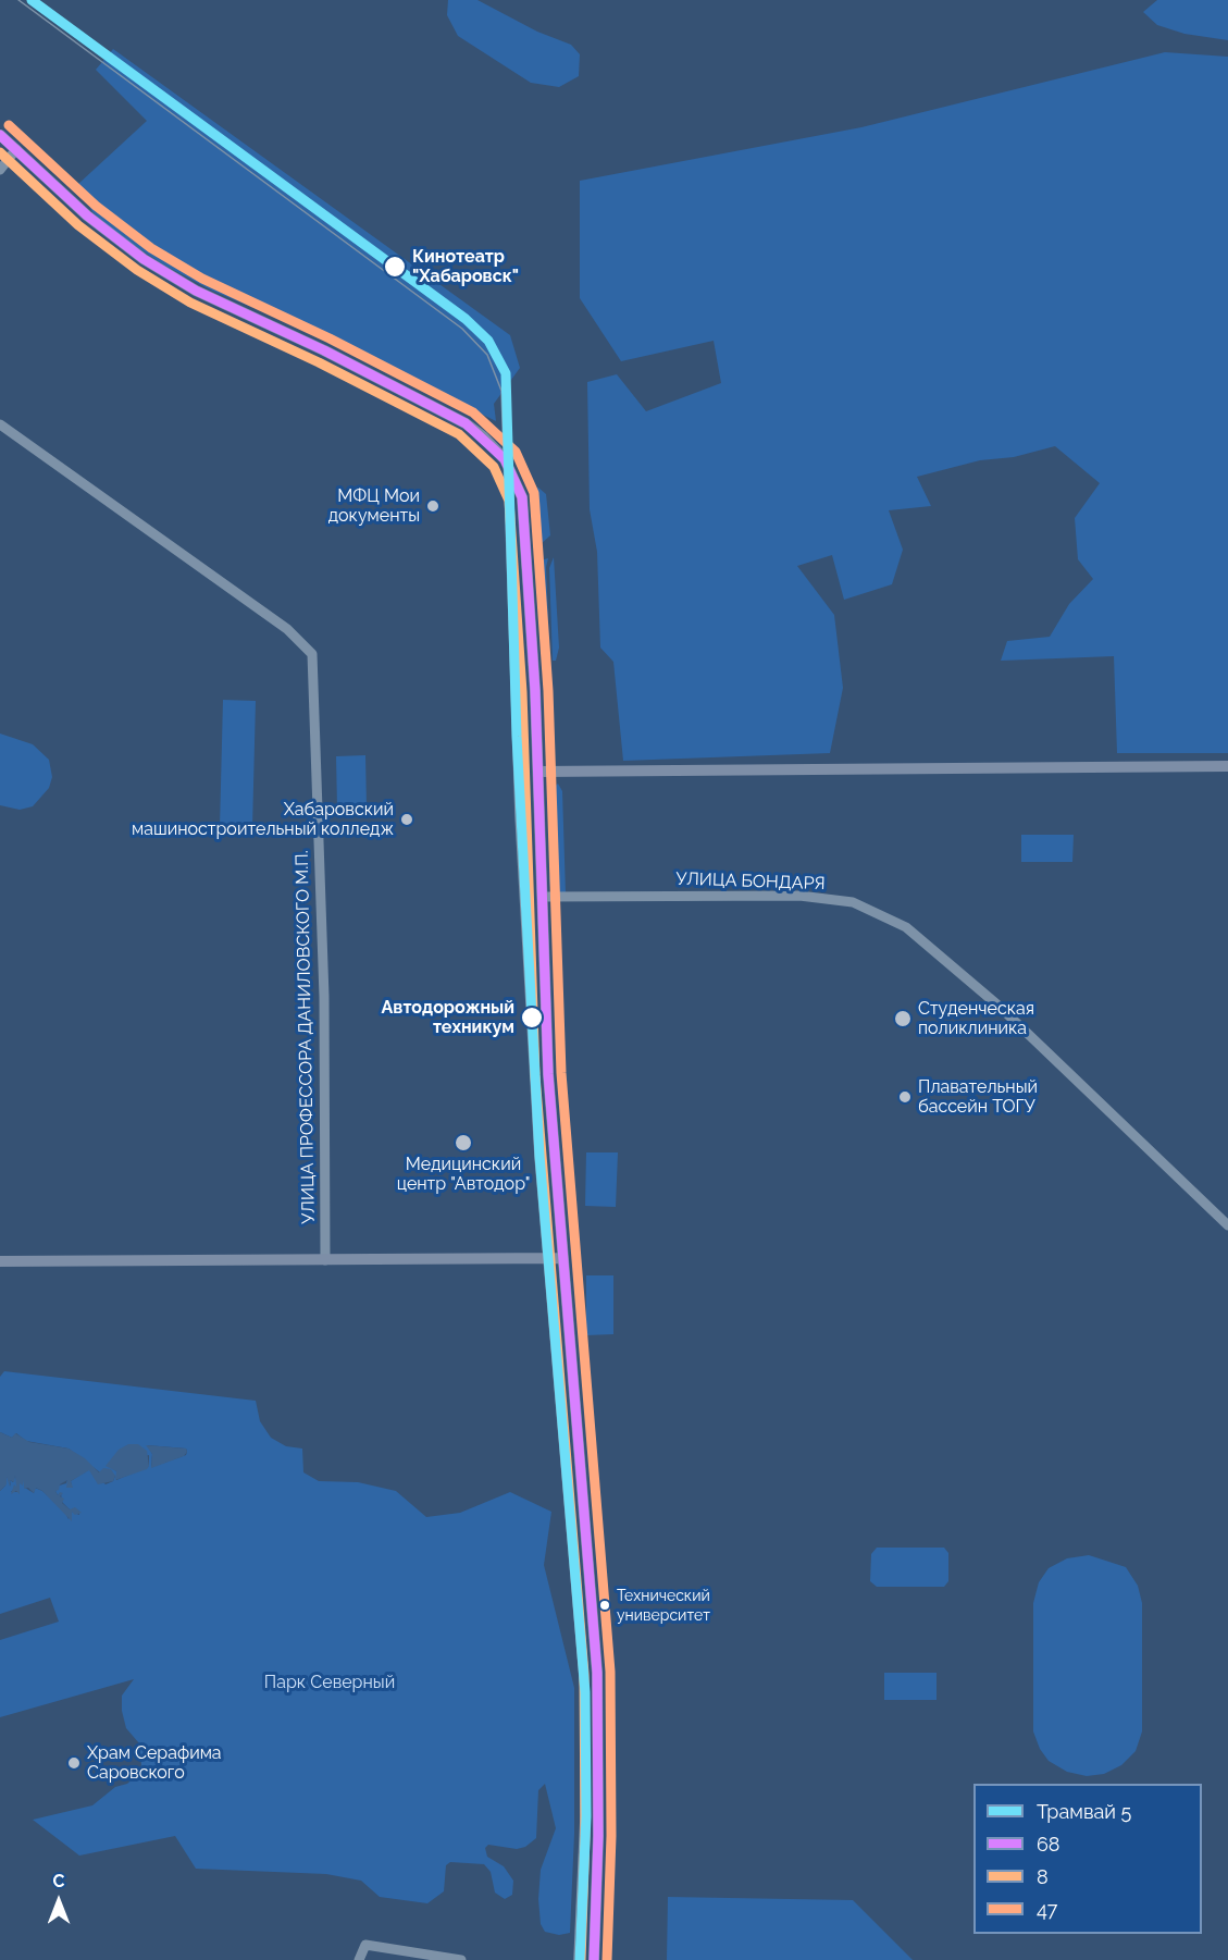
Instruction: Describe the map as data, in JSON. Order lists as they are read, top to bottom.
{
  "streets": {
    "street": ["УЛИЦА БОНДАРЯ", "УЛИЦА ПРОФЕССОРА ДАНИЛОВСКОГО М.П."]
  },
  "parks": ["Парк Северный"],
  "places": [
    "Кинотеатр \"Хабаровск\"",
    "МФЦ Мои документы",
    "Хабаровский машиностроительный колледж",
    "Автодорожный техникум",
    "Студенческая поликлиника",
    "Плавательный бассейн ТОГУ",
    "Медицинский центр \"Автодор\"",
    "Технический университет",
    "Храм Серафима Саровского"
  ],
  "lines": [
    "tram line 5",
    "transit line 47",
    "transit line 68",
    "transit line 8"
  ],
  "legend": [
    "Трамвай 5",
    "68",
    "8",
    "47"
  ],
  "north": "top"
}
